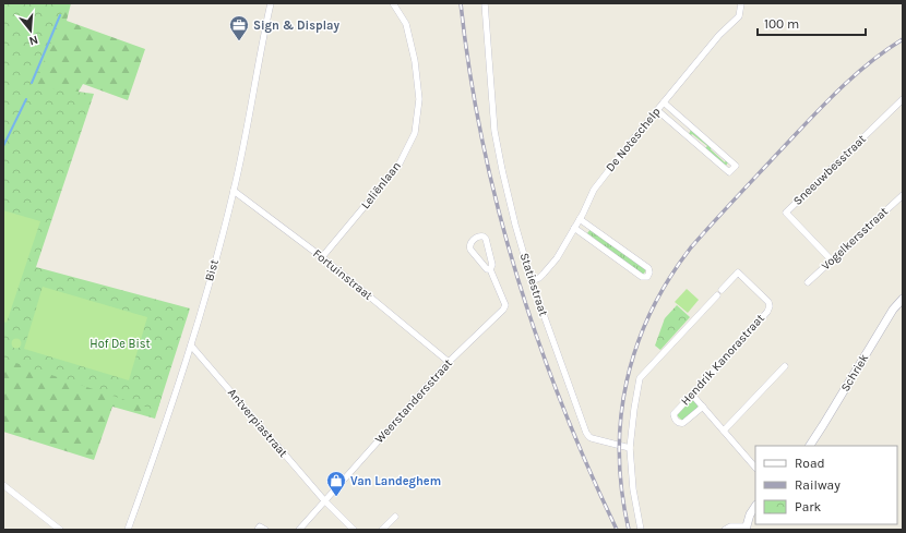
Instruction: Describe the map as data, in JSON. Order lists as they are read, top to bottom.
{
  "streets": {
    "street": [
      "De Noteschelp",
      "Sneeuwbesstraat",
      "Leliënlaan",
      "Vogelkersstraat",
      "Bist",
      "Fortuinstraat",
      "Statiestraat",
      "Hendrik Kanorastraat",
      "Schriek",
      "Weerstandersstraat",
      "Antverpiastraat"
    ]
  },
  "crossings": [
    ["De Noteschelp", "Statiestraat"],
    ["Sneeuwbesstraat", "Vogelkersstraat"],
    ["Leliënlaan", "Fortuinstraat"],
    ["Bist", "Fortuinstraat"],
    ["Bist", "Antverpiastraat"],
    ["Fortuinstraat", "Weerstandersstraat"],
    ["Weerstandersstraat", "Antverpiastraat"]
  ],
  "parks": ["Hof De Bist"],
  "places": {
    "office": ["Sign & Display"],
    "shop": ["Van Landeghem"]
  },
  "legend": ["Road", "Railway", "Park"],
  "scale_bar": "100 m",
  "north": "bottom"
}
